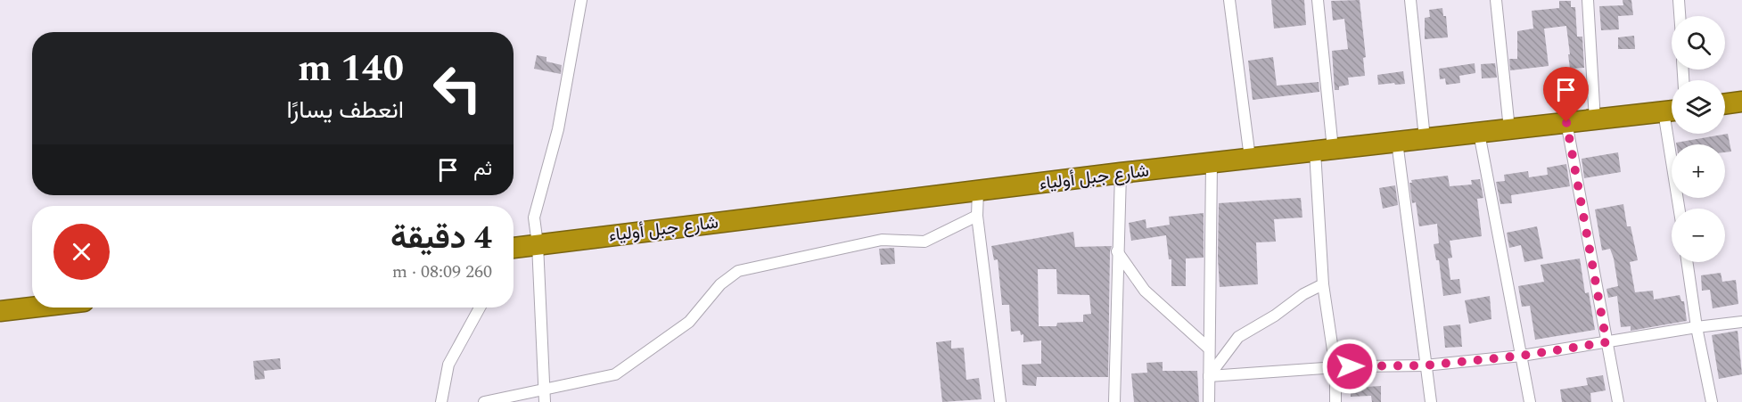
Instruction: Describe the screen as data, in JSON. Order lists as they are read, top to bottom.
{
  "streets": {
    "highway": ["شارع جبل أولياء"]
  },
  "page": {
    "map_buttons": ["+", "−"],
    "turn": ["140 m", "انعطف يسارًا"],
    "then": "ثم",
    "heading": ["4 دقيقة", "260 m · 08:09"]
  }
}
